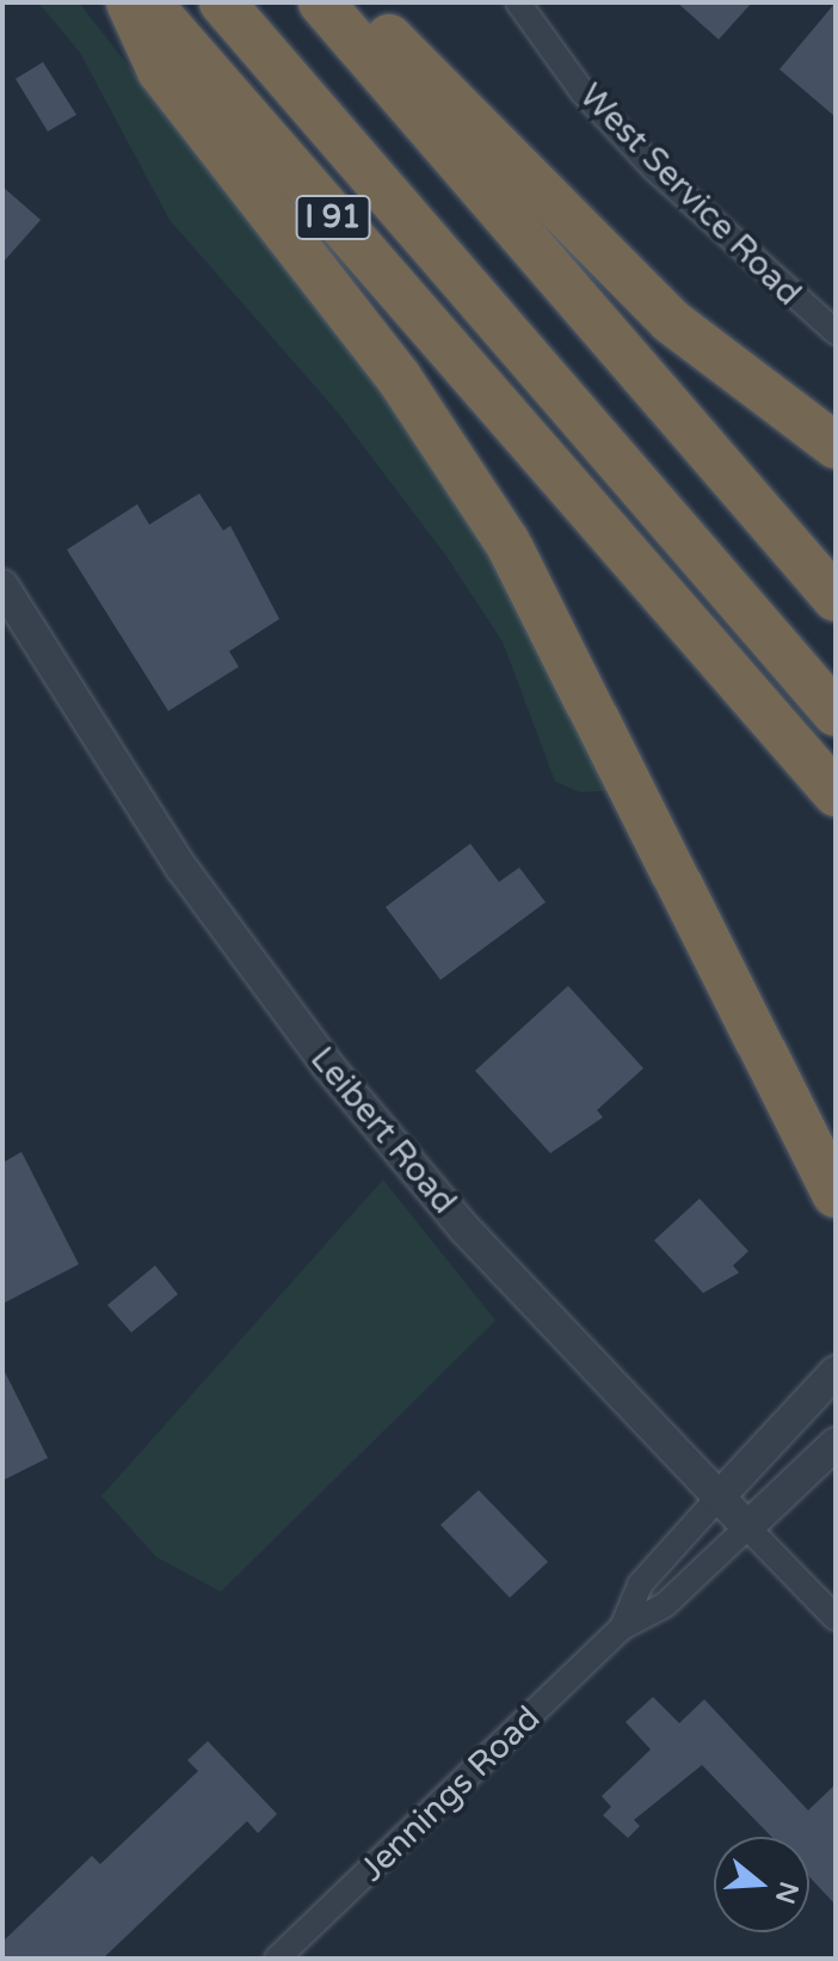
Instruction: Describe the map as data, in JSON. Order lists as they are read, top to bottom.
{
  "streets": {
    "highway": ["I 91"],
    "street": ["West Service Road", "Leibert Road", "Jennings Road"]
  },
  "crossings": [
    ["Leibert Road", "Jennings Road"]
  ],
  "north": "right"
}
